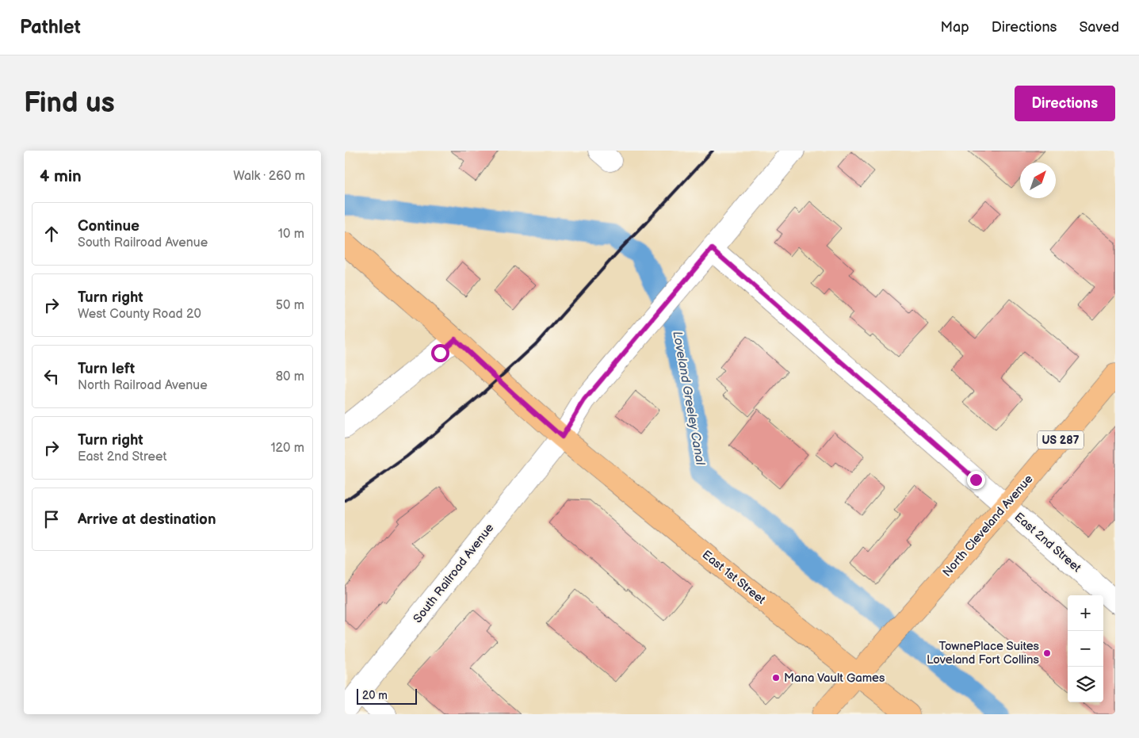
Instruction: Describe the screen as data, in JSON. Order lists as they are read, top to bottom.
{
  "streets": {
    "main road": ["US 287", "North Cleveland Avenue", "East 1st Street"],
    "street": ["East 2nd Street", "South Railroad Avenue"]
  },
  "crossings": [
    ["US 287", "North Cleveland Avenue"],
    ["US 287", "East 1st Street"],
    ["North Cleveland Avenue", "East 2nd Street"],
    ["North Cleveland Avenue", "East 1st Street"],
    ["East 2nd Street", "South Railroad Avenue"],
    ["South Railroad Avenue", "East 1st Street"]
  ],
  "water": ["Loveland Greeley Canal"],
  "places": ["TownePlace Suites Loveland Fort Collins", "Mana Vault Games"],
  "scale_bar": "20 m",
  "north": "top right",
  "page": {
    "header": "Pathlet",
    "nav": ["Map", "Directions", "Saved"],
    "buttons": "Directions",
    "title": "Find us",
    "heading": ["4 min", "Walk · 260 m"],
    "list": [
      ["Continue", "South Railroad Avenue", "10 m"],
      ["Turn right", "West County Road 20", "50 m"],
      ["Turn left", "North Railroad Avenue", "80 m"],
      ["Turn right", "East 2nd Street", "120 m"],
      "Arrive at destination"
    ],
    "map_buttons": ["+", "−"],
    "scale": "20 m"
  }
}
